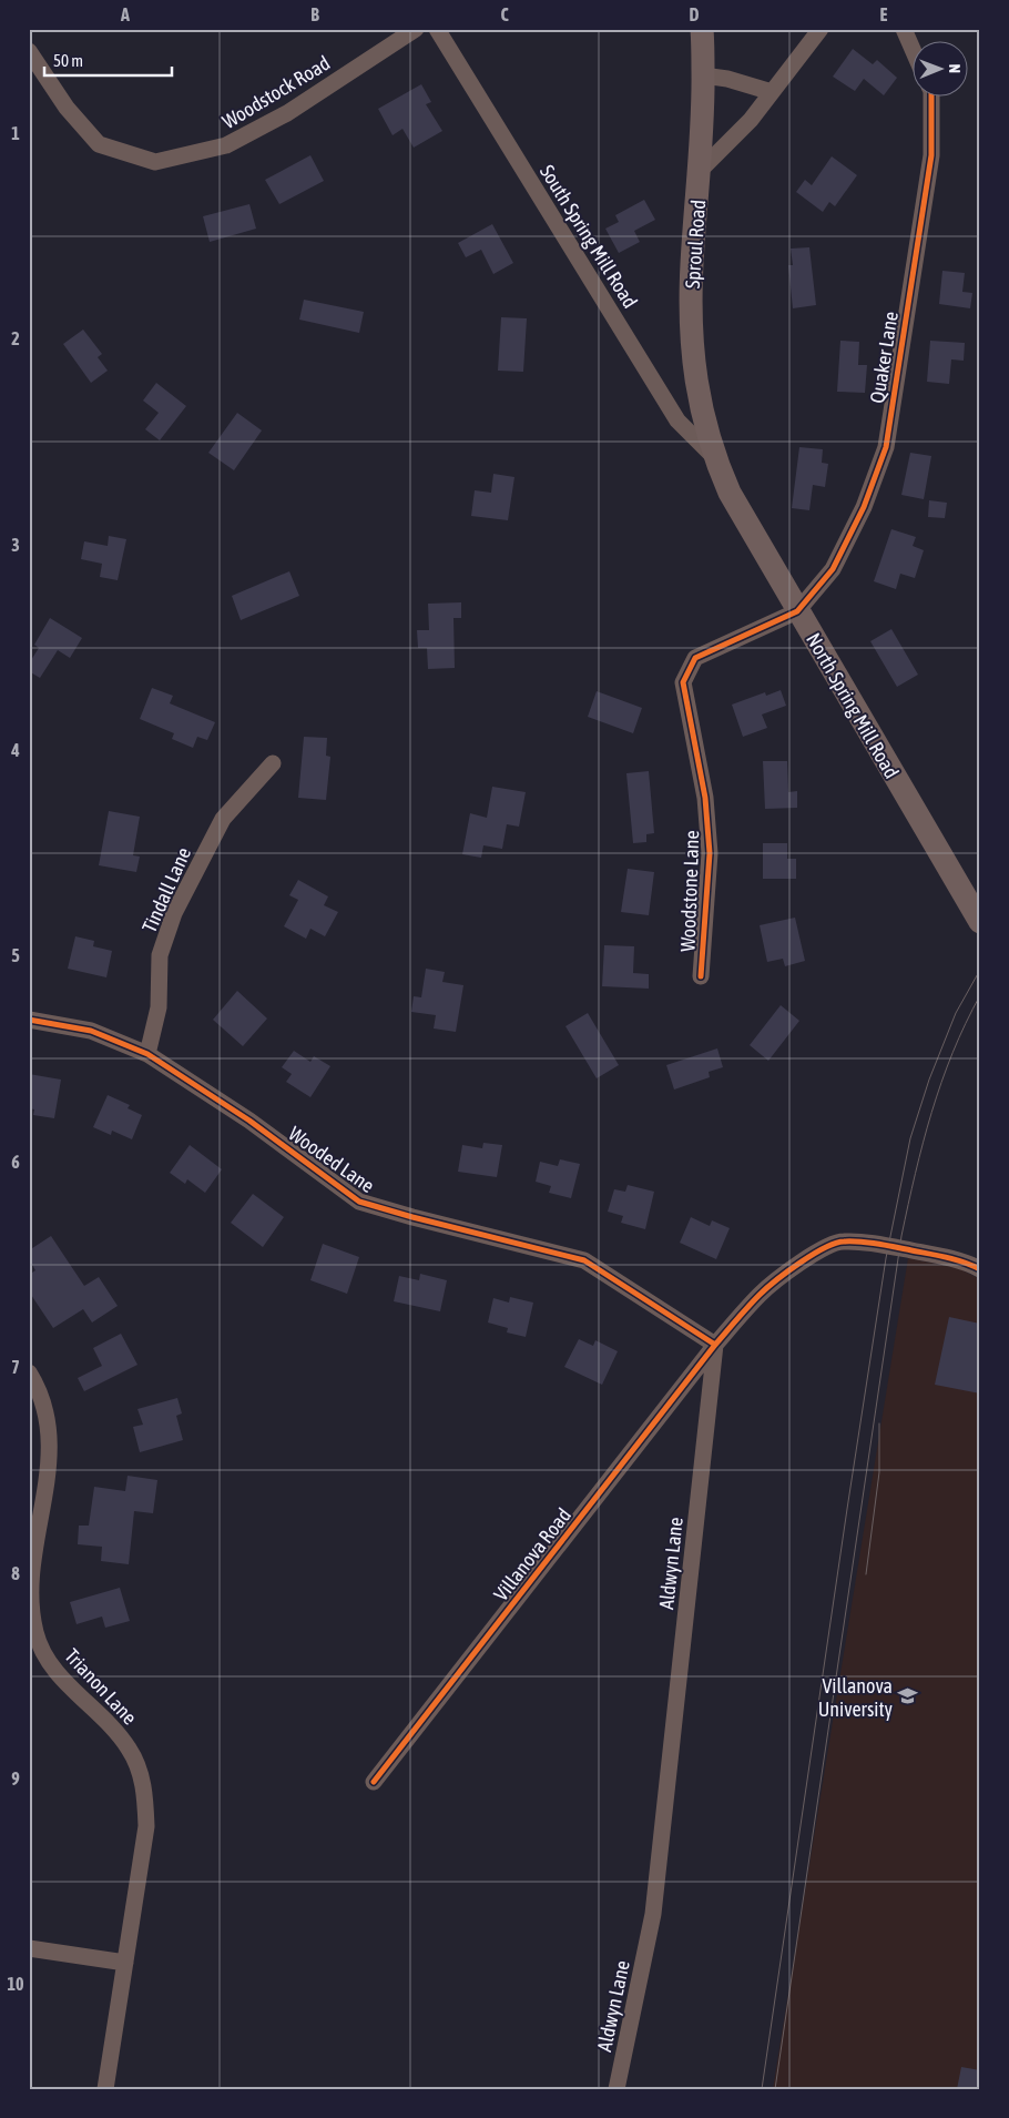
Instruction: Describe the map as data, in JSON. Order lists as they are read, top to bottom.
{
  "streets": {
    "main road": ["Sproul Road", "North Spring Mill Road"],
    "street": [
      "Woodstock Road",
      "South Spring Mill Road",
      "Quaker Lane",
      "Tindall Lane",
      "Woodstone Lane",
      "Wooded Lane",
      "Villanova Road",
      "Aldwyn Lane",
      "Trianon Lane"
    ]
  },
  "crossings": [
    ["South Spring Mill Road", "Sproul Road"],
    ["South Spring Mill Road", "North Spring Mill Road"],
    ["Sproul Road", "North Spring Mill Road"],
    ["Quaker Lane", "North Spring Mill Road"],
    ["Quaker Lane", "Woodstone Lane"],
    ["North Spring Mill Road", "Woodstone Lane"],
    ["Tindall Lane", "Wooded Lane"],
    ["Wooded Lane", "Villanova Road"],
    ["Wooded Lane", "Aldwyn Lane"],
    ["Villanova Road", "Aldwyn Lane"]
  ],
  "places": {
    "school or university": ["Villanova University"]
  },
  "scale_bar": "50 m",
  "north": "right",
  "grid": {
    "columns": [
      "A",
      "B",
      "C",
      "D",
      "E"
    ],
    "rows": [
      "1",
      "2",
      "3",
      "4",
      "5",
      "6",
      "7",
      "8",
      "9",
      "10"
    ]
  }
}
